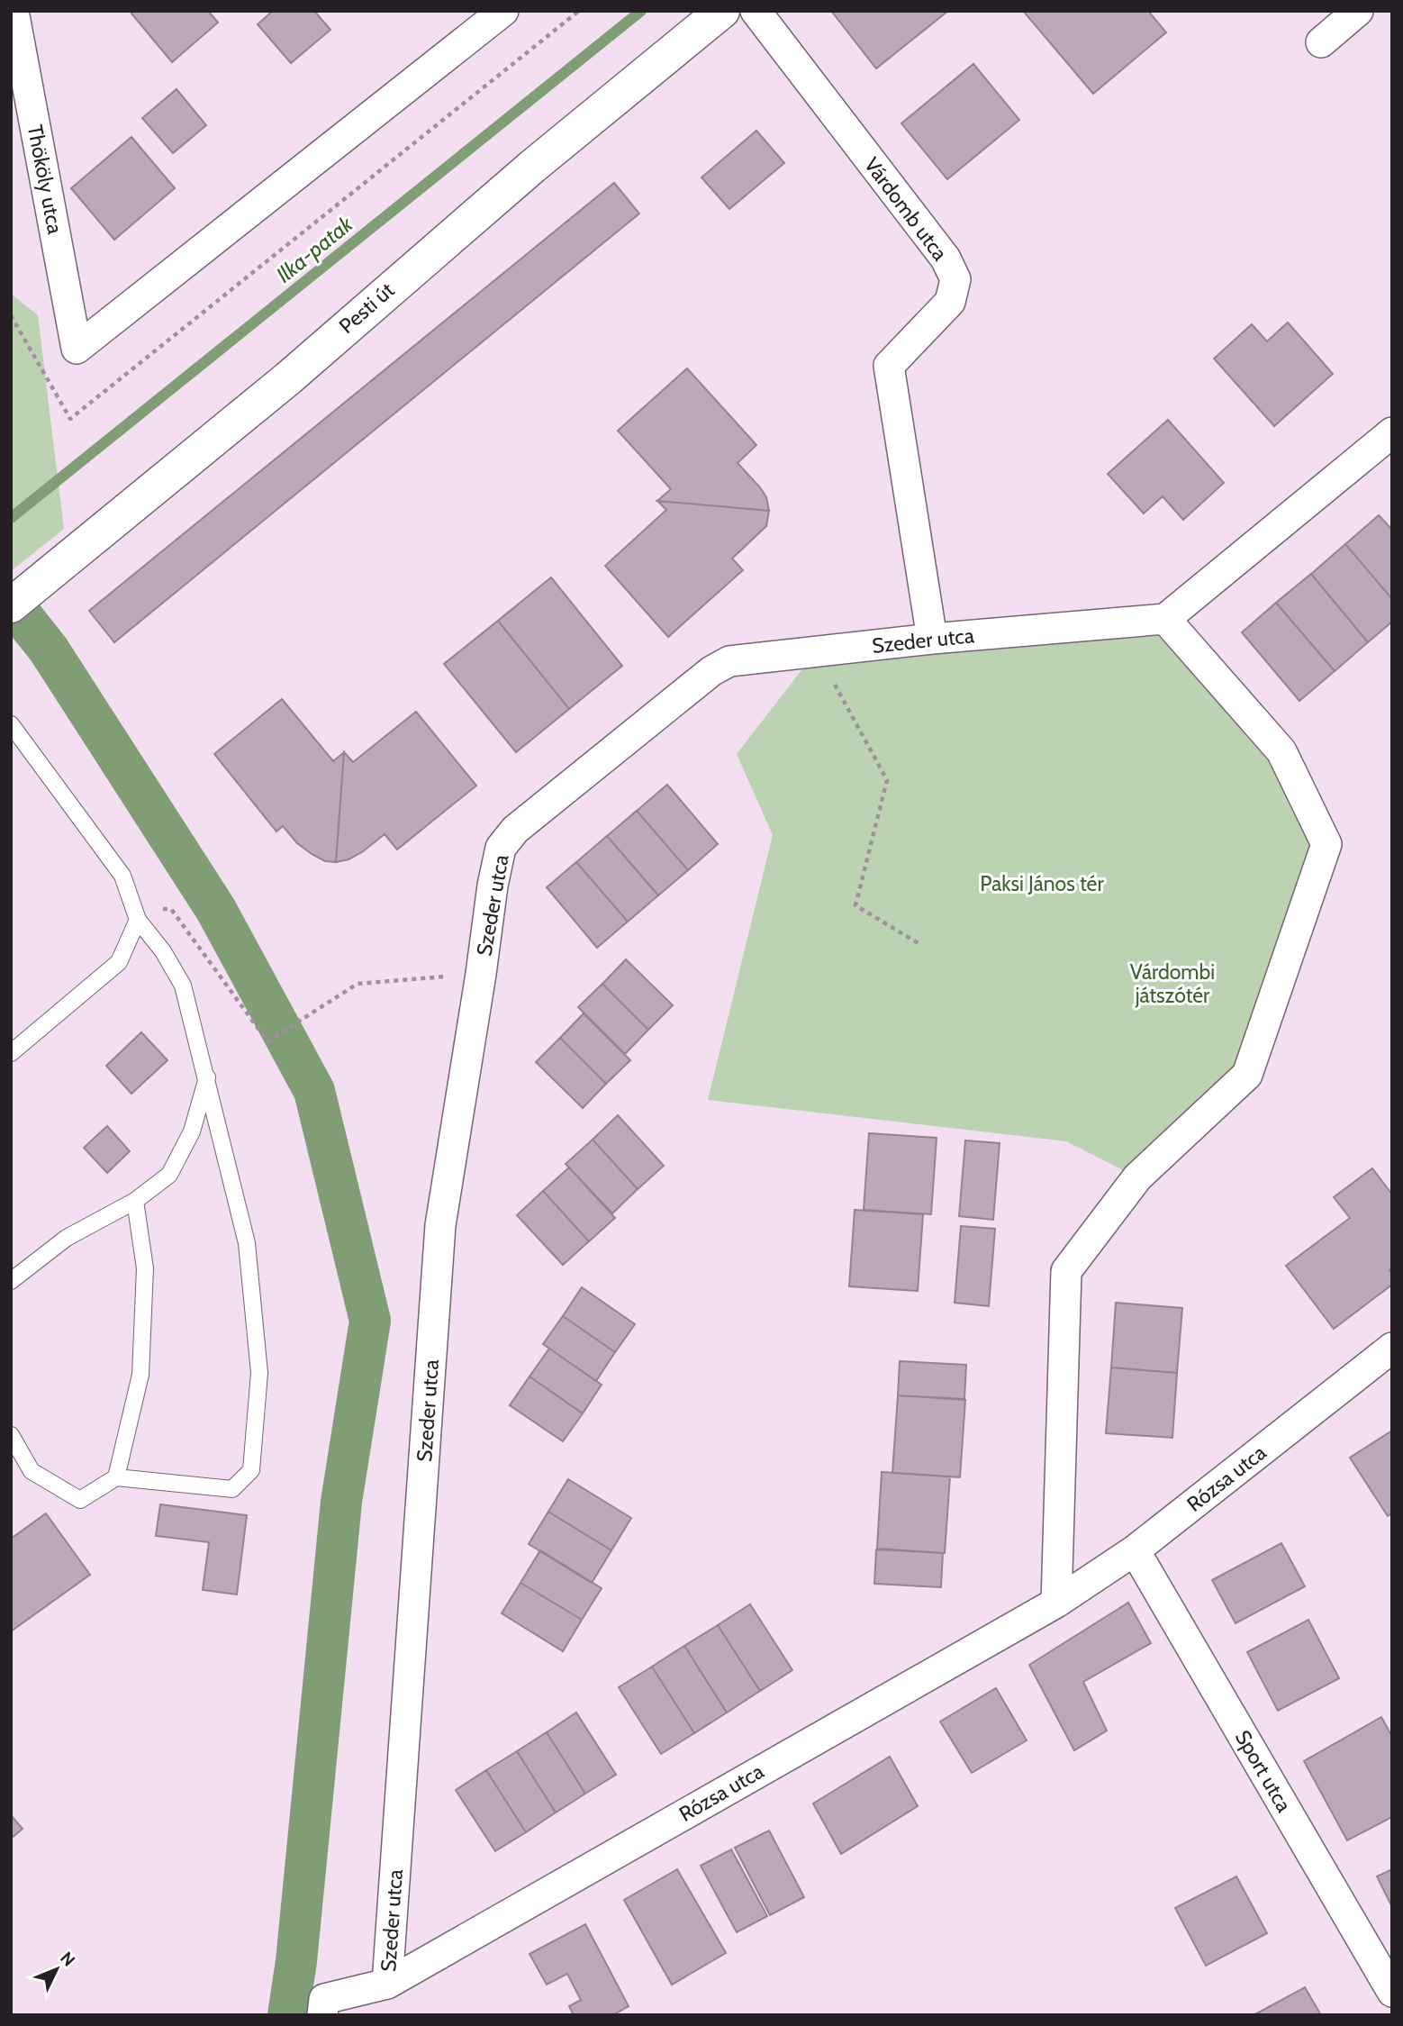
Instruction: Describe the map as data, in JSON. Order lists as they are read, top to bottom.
{
  "streets": {
    "main road": ["Pesti út"],
    "street": [
      "Thököly utca",
      "Várdomb utca",
      "Szeder utca",
      "Rózsa utca",
      "Sport utca"
    ]
  },
  "crossings": [
    ["Várdomb utca", "Szeder utca"],
    ["Szeder utca", "Rózsa utca"],
    ["Rózsa utca", "Sport utca"]
  ],
  "water": ["Ilka-patak"],
  "parks": ["Paksi János tér", "Várdombi játszótér"],
  "north": "top right"
}
